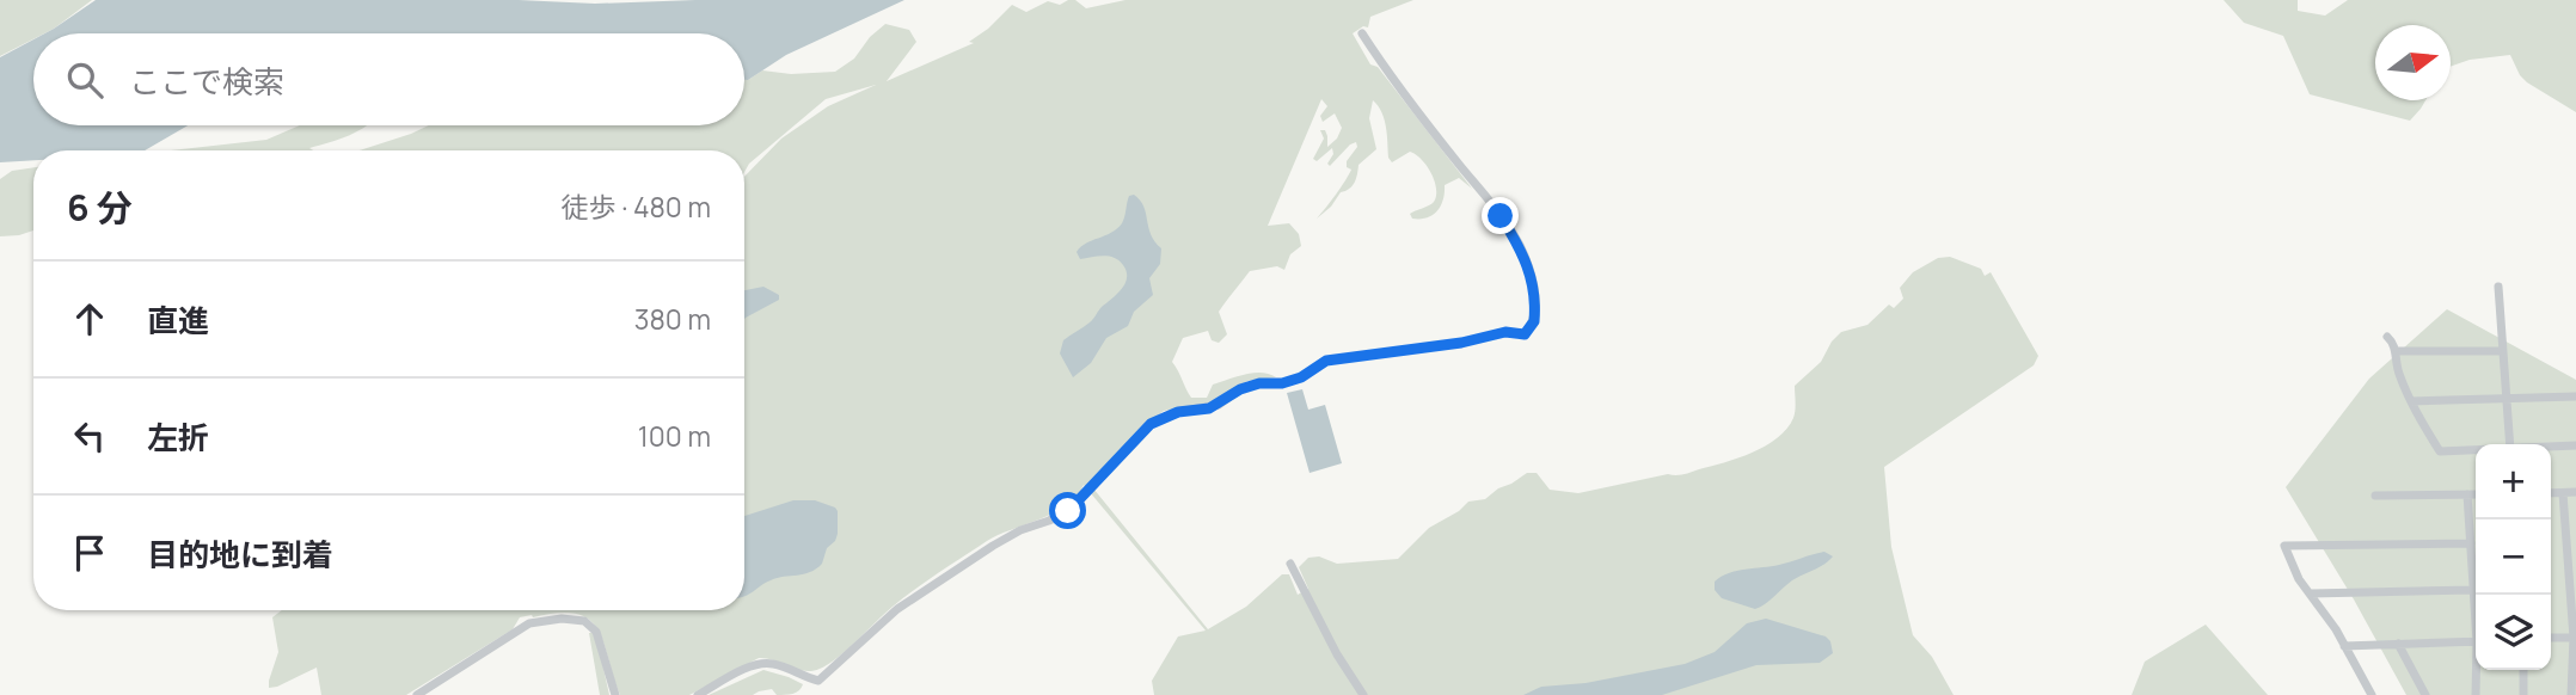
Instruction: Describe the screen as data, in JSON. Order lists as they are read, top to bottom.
{
  "north": "right",
  "page": {
    "search": "ここで検索",
    "heading": ["6 分", "徒歩 · 480 m"],
    "list": [
      ["直進", "380 m"],
      ["左折", "100 m"],
      "目的地に到着"
    ],
    "map_buttons": ["+", "−"]
  }
}
